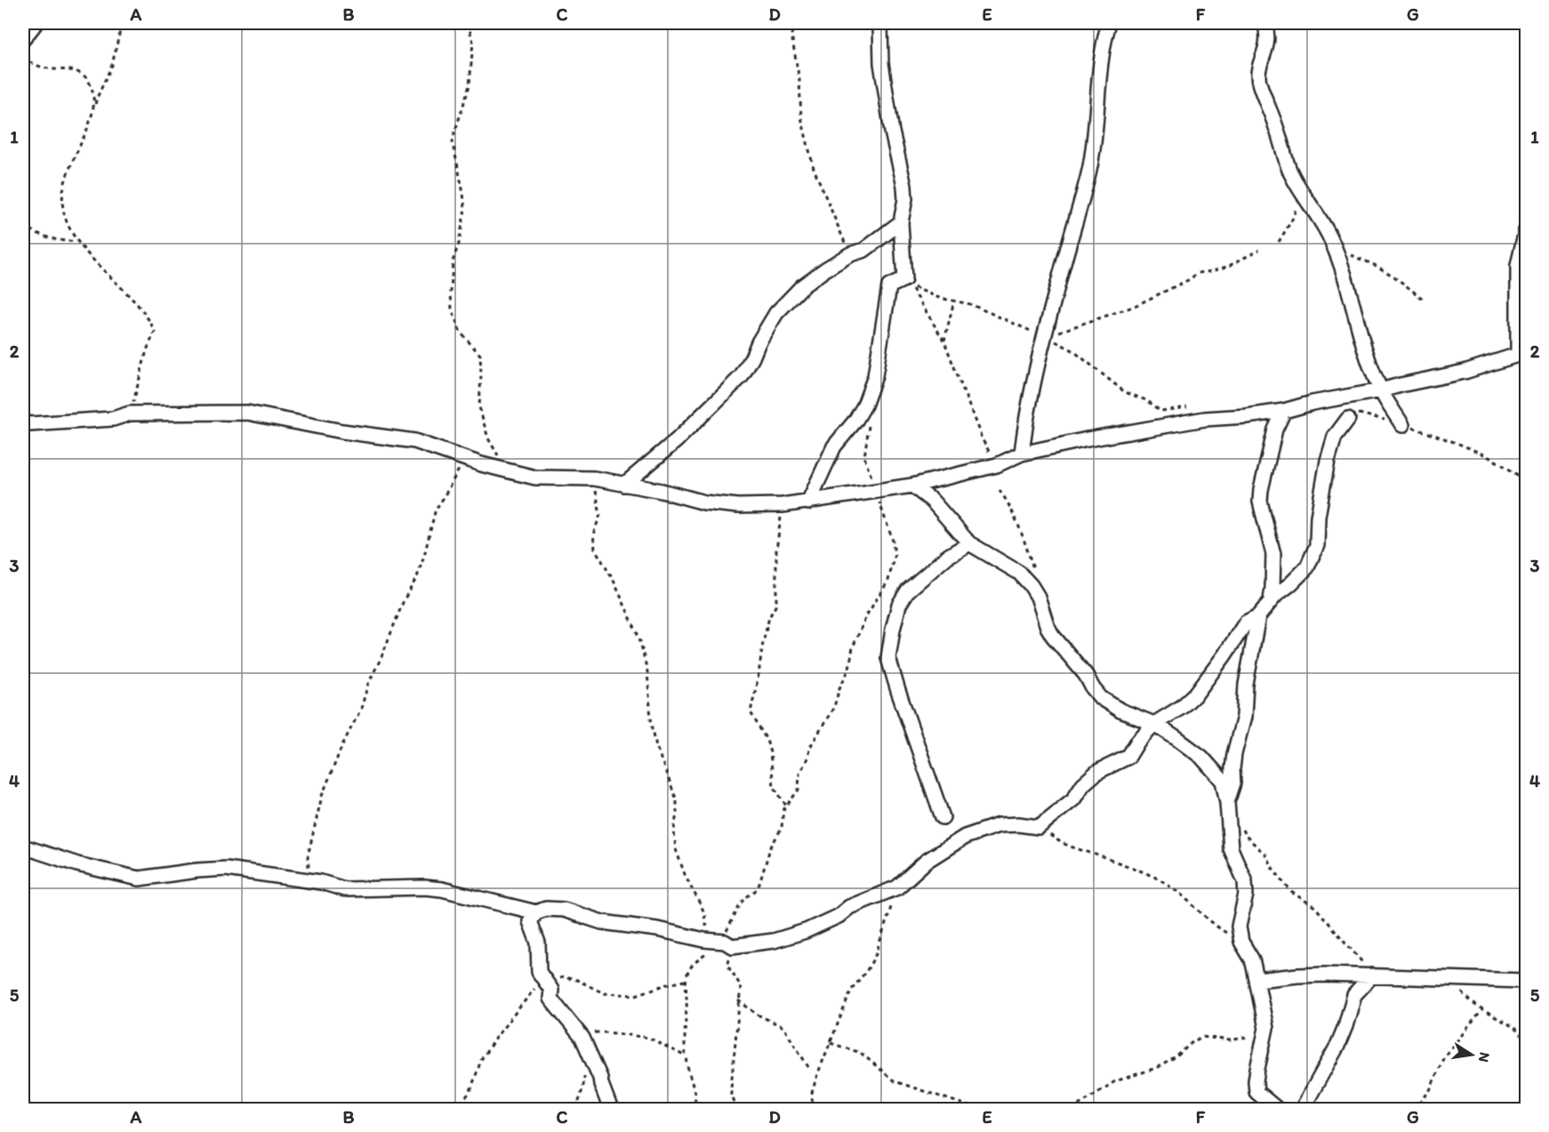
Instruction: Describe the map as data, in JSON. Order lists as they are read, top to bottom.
{
  "north": "right",
  "grid": {
    "columns": [
      "A",
      "B",
      "C",
      "D",
      "E",
      "F",
      "G"
    ],
    "rows": [
      "1",
      "2",
      "3",
      "4",
      "5"
    ]
  }
}
